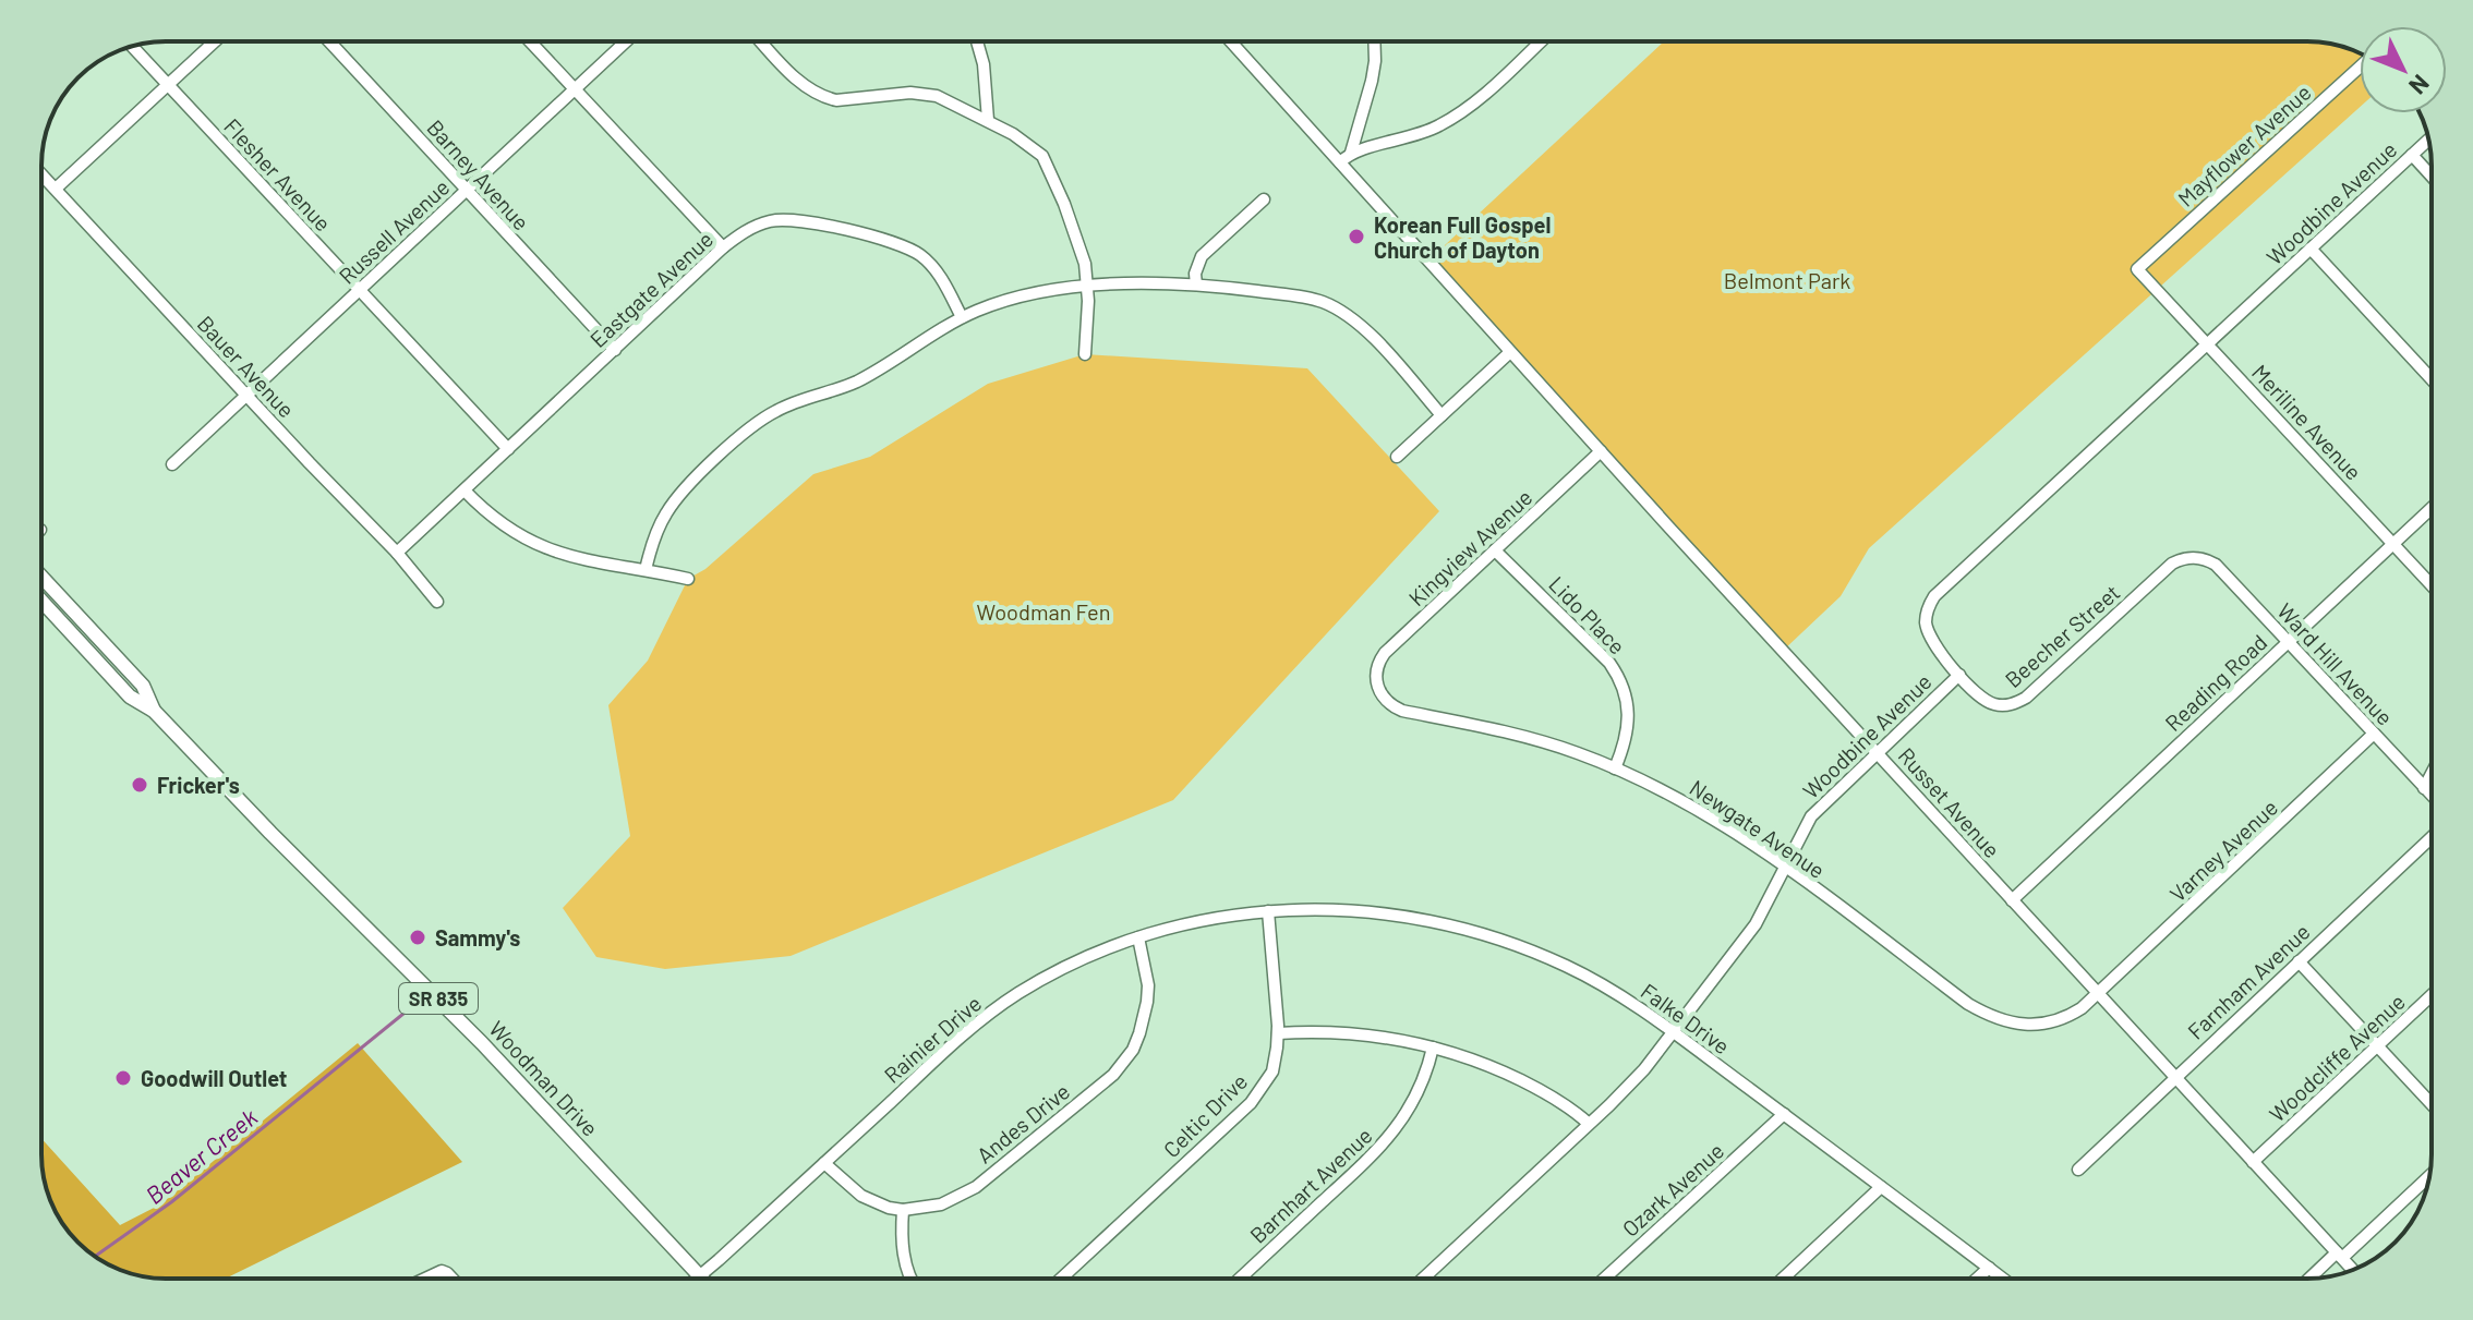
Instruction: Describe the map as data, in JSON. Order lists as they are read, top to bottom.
{
  "streets": {
    "main road": ["SR 835", "Woodman Drive"],
    "street": [
      "Mayflower Avenue",
      "Flesher Avenue",
      "Barney Avenue",
      "Woodbine Avenue",
      "Russell Avenue",
      "Eastgate Avenue",
      "Bauer Avenue",
      "Meriline Avenue",
      "Kingview Avenue",
      "Lido Place",
      "Beecher Street",
      "Ward Hill Avenue",
      "Reading Road",
      "Russet Avenue",
      "Newgate Avenue",
      "Varney Avenue",
      "Farnham Avenue",
      "Falke Drive",
      "Rainier Drive",
      "Woodcliffe Avenue",
      "Celtic Drive",
      "Andes Drive",
      "Barnhart Avenue",
      "Ozark Avenue"
    ]
  },
  "crossings": [
    ["Mayflower Avenue", "Meriline Avenue"],
    ["Flesher Avenue", "Russell Avenue"],
    ["Flesher Avenue", "Eastgate Avenue"],
    ["Barney Avenue", "Russell Avenue"],
    ["Barney Avenue", "Eastgate Avenue"],
    ["Woodbine Avenue", "Meriline Avenue"],
    ["Woodbine Avenue", "Beecher Street"],
    ["Woodbine Avenue", "Russet Avenue"],
    ["Woodbine Avenue", "Newgate Avenue"],
    ["Woodbine Avenue", "Falke Drive"],
    ["Russell Avenue", "Bauer Avenue"],
    ["Eastgate Avenue", "Bauer Avenue"],
    ["Meriline Avenue", "Reading Road"],
    ["Kingview Avenue", "Lido Place"],
    ["Kingview Avenue", "Russet Avenue"],
    ["Kingview Avenue", "Newgate Avenue"],
    ["Lido Place", "Newgate Avenue"],
    ["Beecher Street", "Ward Hill Avenue"],
    ["Ward Hill Avenue", "Reading Road"],
    ["Ward Hill Avenue", "Varney Avenue"],
    ["Reading Road", "Russet Avenue"],
    ["Russet Avenue", "Newgate Avenue"],
    ["Russet Avenue", "Varney Avenue"],
    ["Russet Avenue", "Farnham Avenue"],
    ["Russet Avenue", "Woodcliffe Avenue"],
    ["Newgate Avenue", "Varney Avenue"],
    ["Falke Drive", "Rainier Drive"],
    ["Falke Drive", "Celtic Drive"],
    ["Falke Drive", "Ozark Avenue"],
    ["Rainier Drive", "Woodman Drive"],
    ["Rainier Drive", "Celtic Drive"],
    ["Rainier Drive", "Andes Drive"]
  ],
  "water": ["Beaver Creek"],
  "parks": ["Belmont Park", "Woodman Fen"],
  "places": [
    "Korean Full Gospel Church of Dayton",
    "Fricker's",
    "Sammy's",
    "Goodwill Outlet"
  ],
  "north": "bottom right"
}
